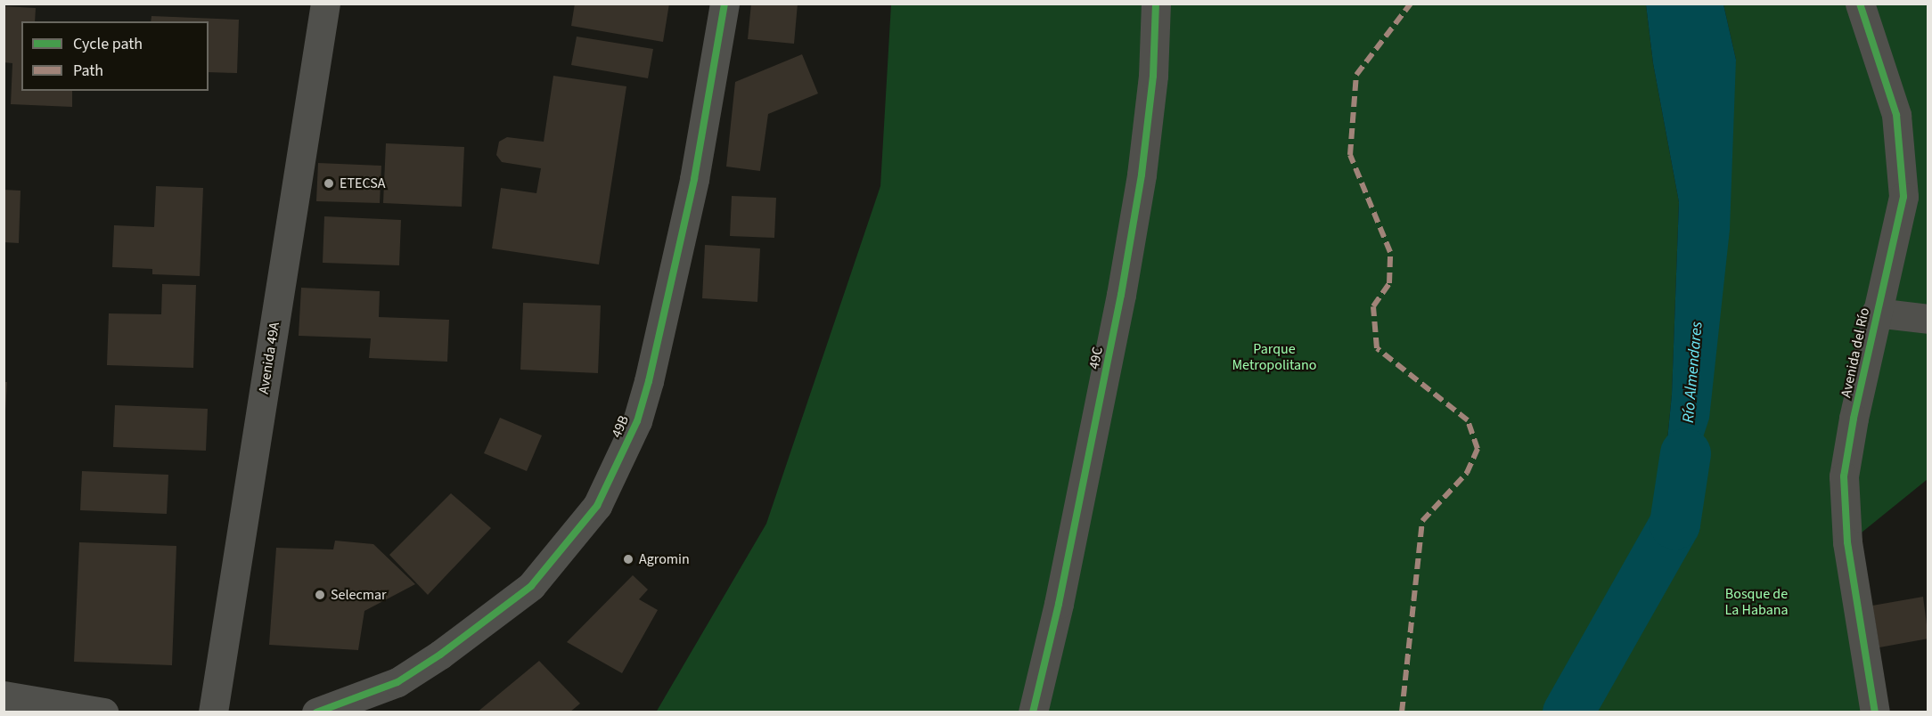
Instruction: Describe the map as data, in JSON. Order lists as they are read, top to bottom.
{
  "streets": {
    "street": [
      "Avenida del Río",
      "Avenida 49A",
      "49C",
      "49B"
    ]
  },
  "water": ["Río Almendares"],
  "parks": ["Parque Metropolitano", "Bosque de La Habana"],
  "places": ["ETECSA", "Agromin", "Selecmar"],
  "legend": ["Cycle path", "Path"]
}
